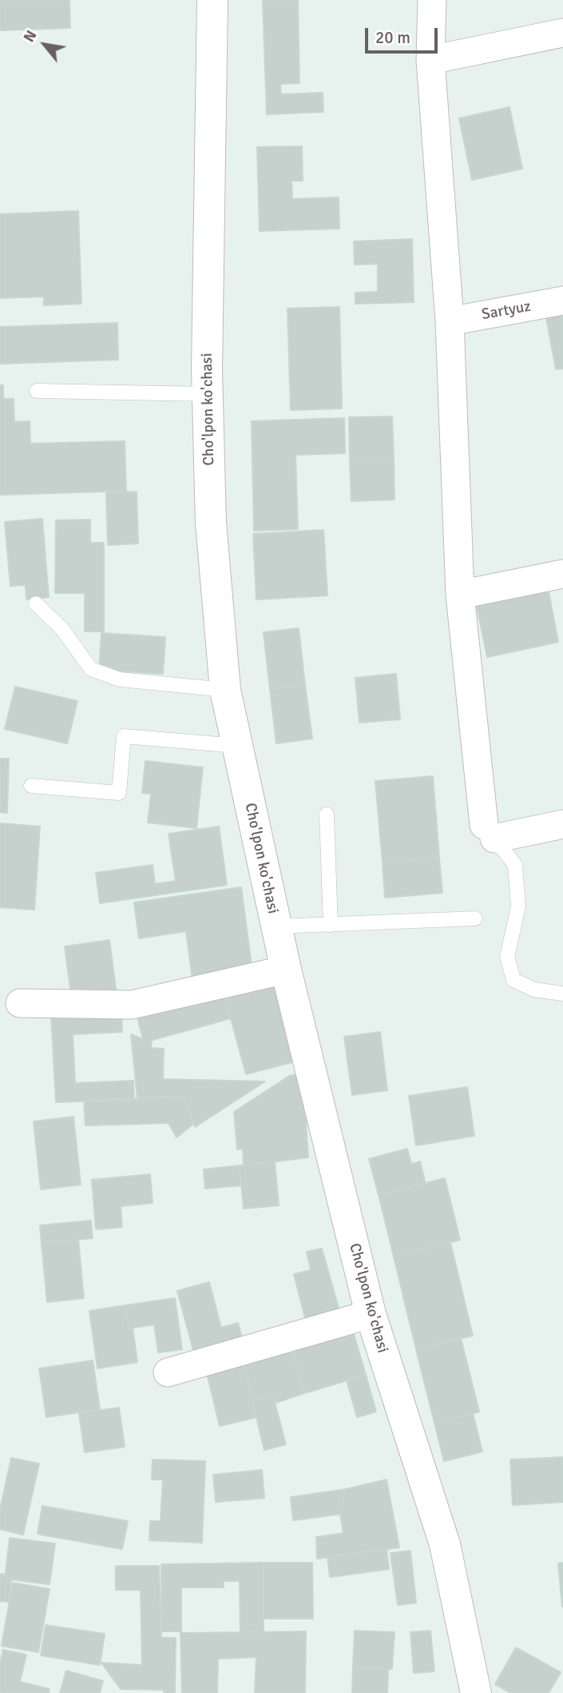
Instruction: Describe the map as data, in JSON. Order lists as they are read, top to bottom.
{
  "streets": {
    "main road": ["Cho'lpon ko'chasi"],
    "street": ["Sartyuz"]
  },
  "scale_bar": "20 m",
  "north": "top left"
}
